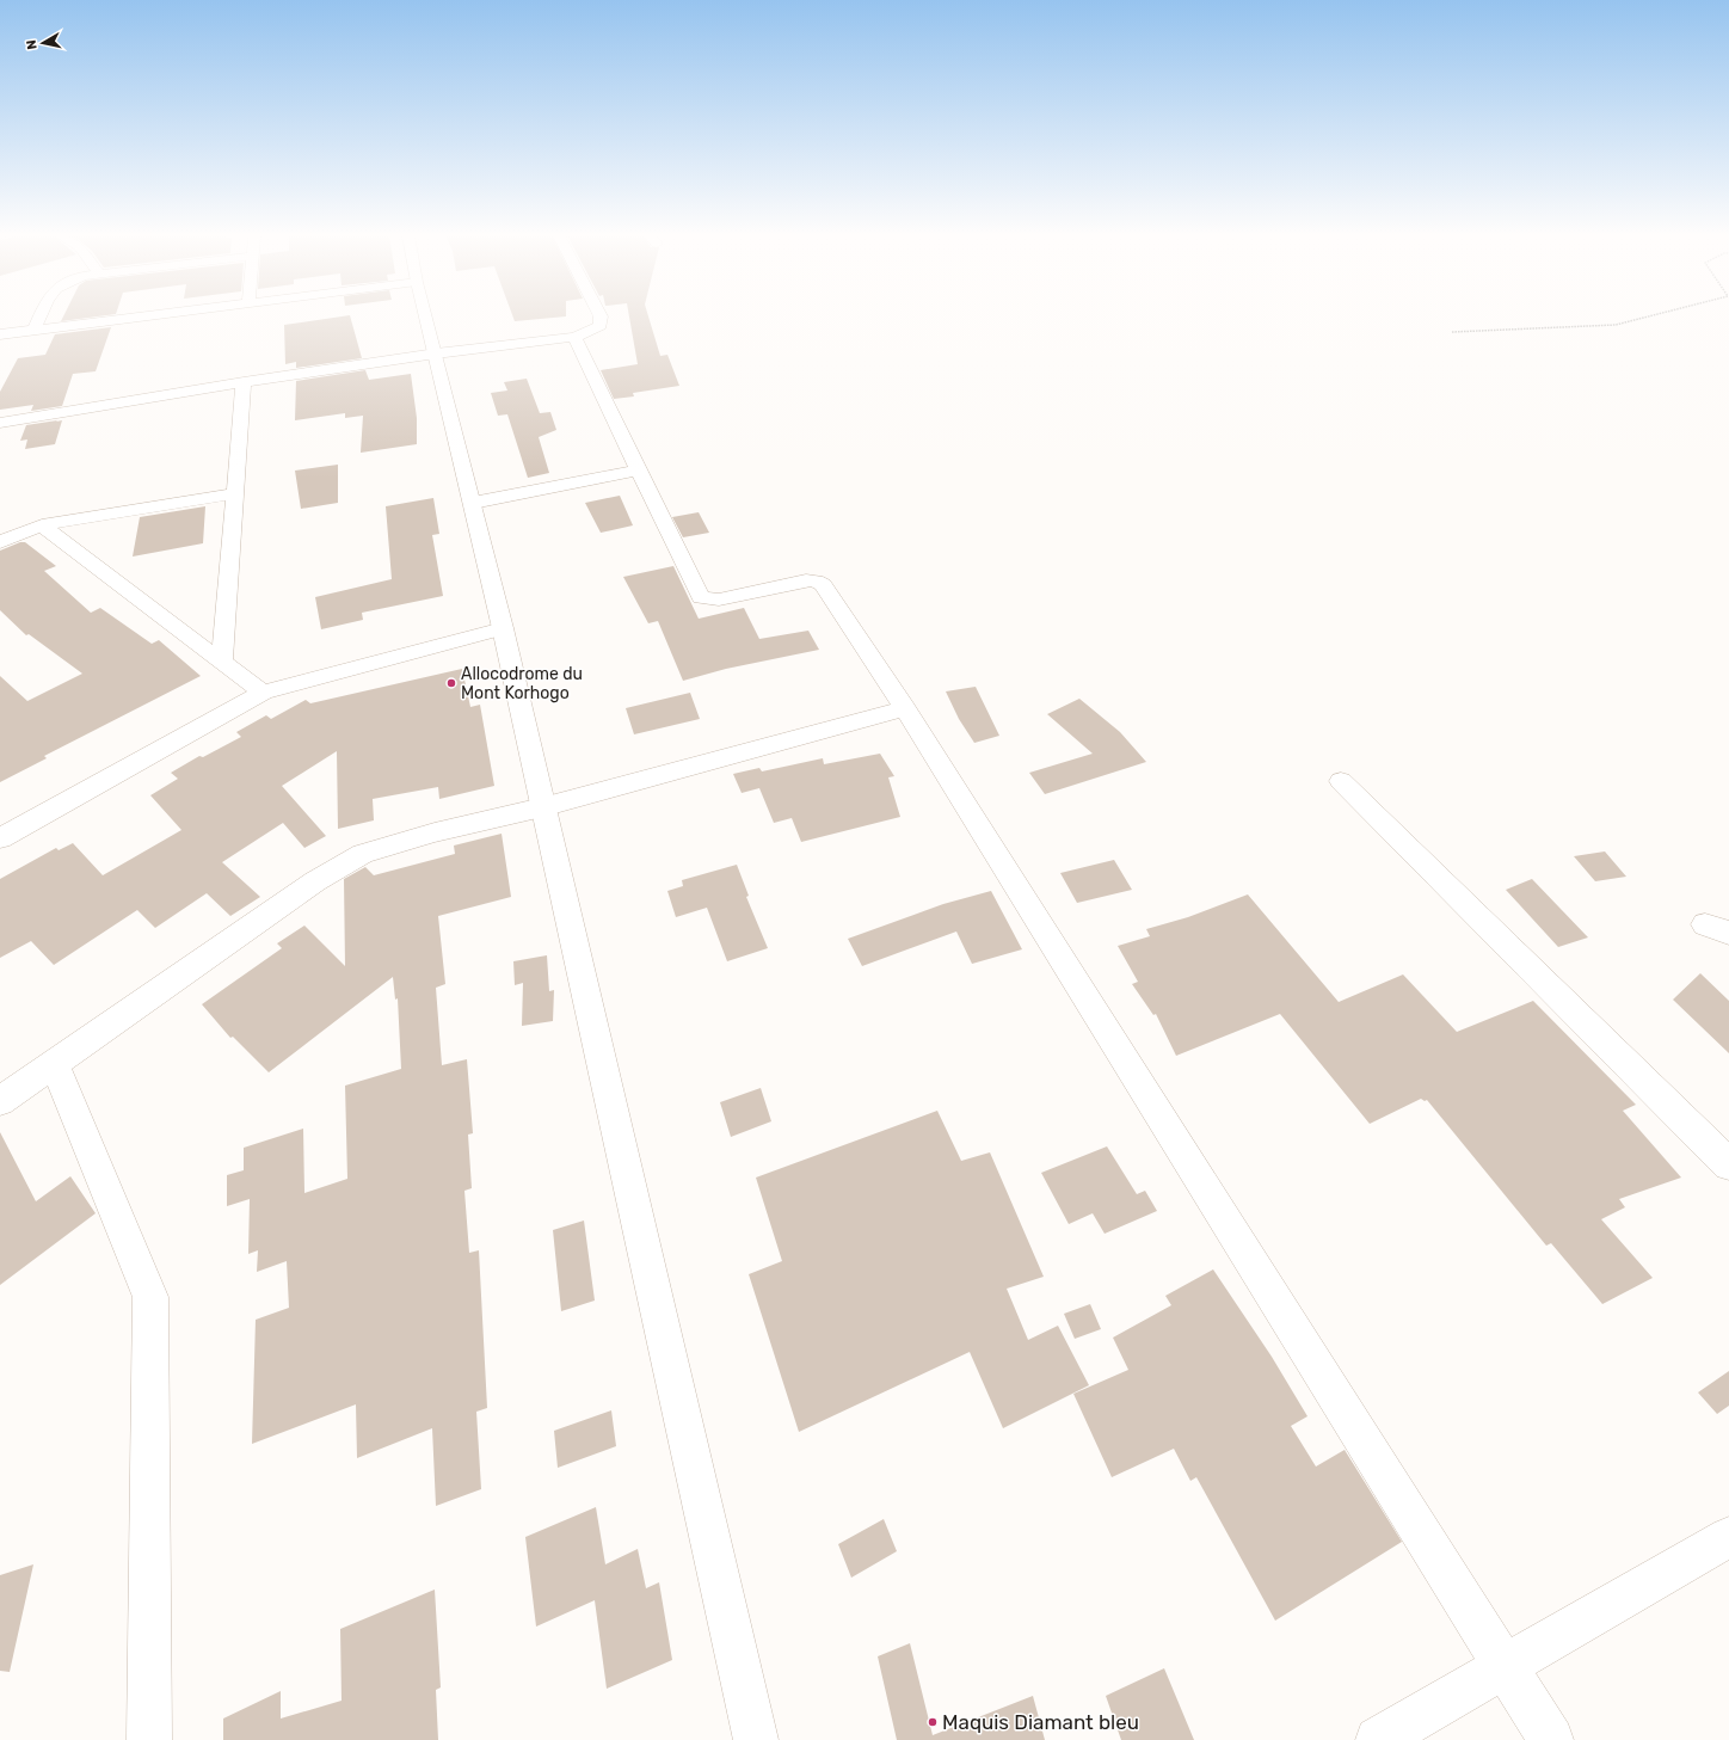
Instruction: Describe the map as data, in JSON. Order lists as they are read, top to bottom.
{
  "places": ["Allocodrome du Mont Korhogo", "Maquis Diamant bleu"],
  "north": "left"
}
